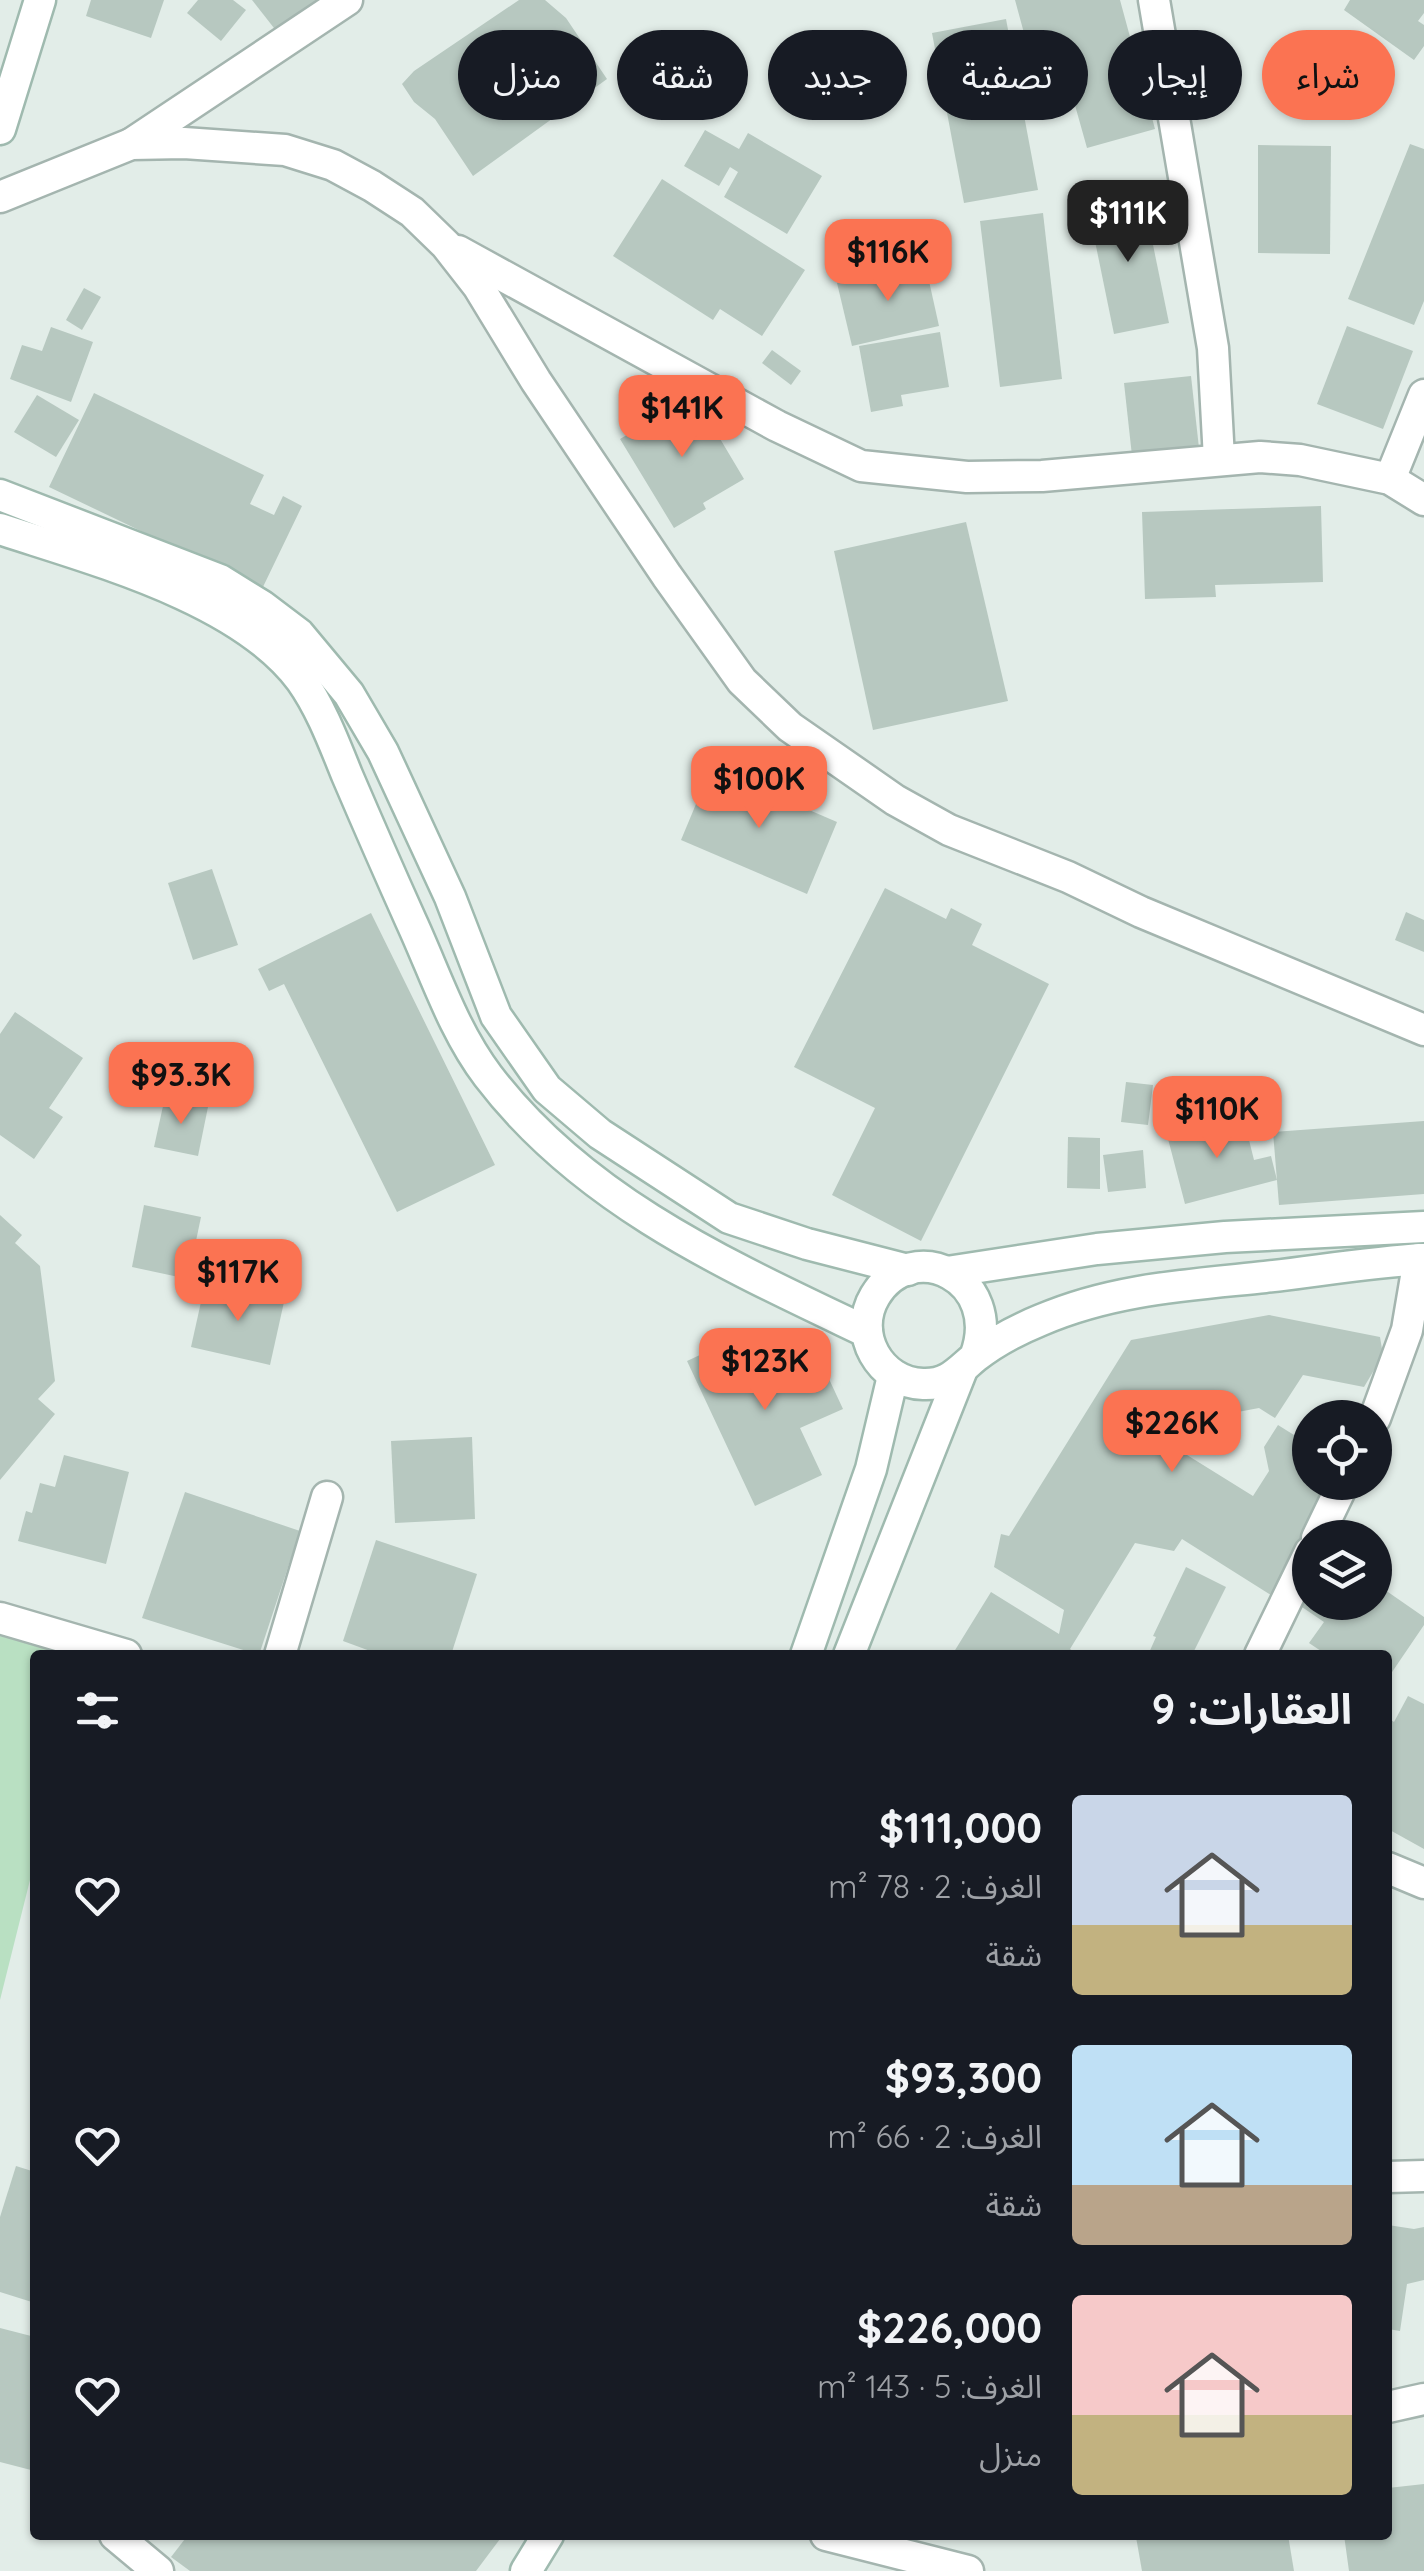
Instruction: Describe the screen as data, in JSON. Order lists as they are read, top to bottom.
{
  "page": {
    "chip": [
      "شراء",
      "إيجار",
      "تصفية",
      "جديد",
      "شقة",
      "منزل"
    ],
    "price": [
      "$111K",
      "$116K",
      "$141K",
      "$100K",
      "$93.3K",
      "$110K",
      "$117K",
      "$123K",
      "$226K"
    ],
    "heading": "العقارات: 9",
    "list": [
      {
        "name": "$111,000",
        "note": "الغرف: 2 · 78 m² · شقة"
      },
      {
        "name": "$93,300",
        "note": "الغرف: 2 · 66 m² · شقة"
      },
      {
        "name": "$226,000",
        "note": "الغرف: 5 · 143 m² · منزل"
      }
    ]
  }
}
